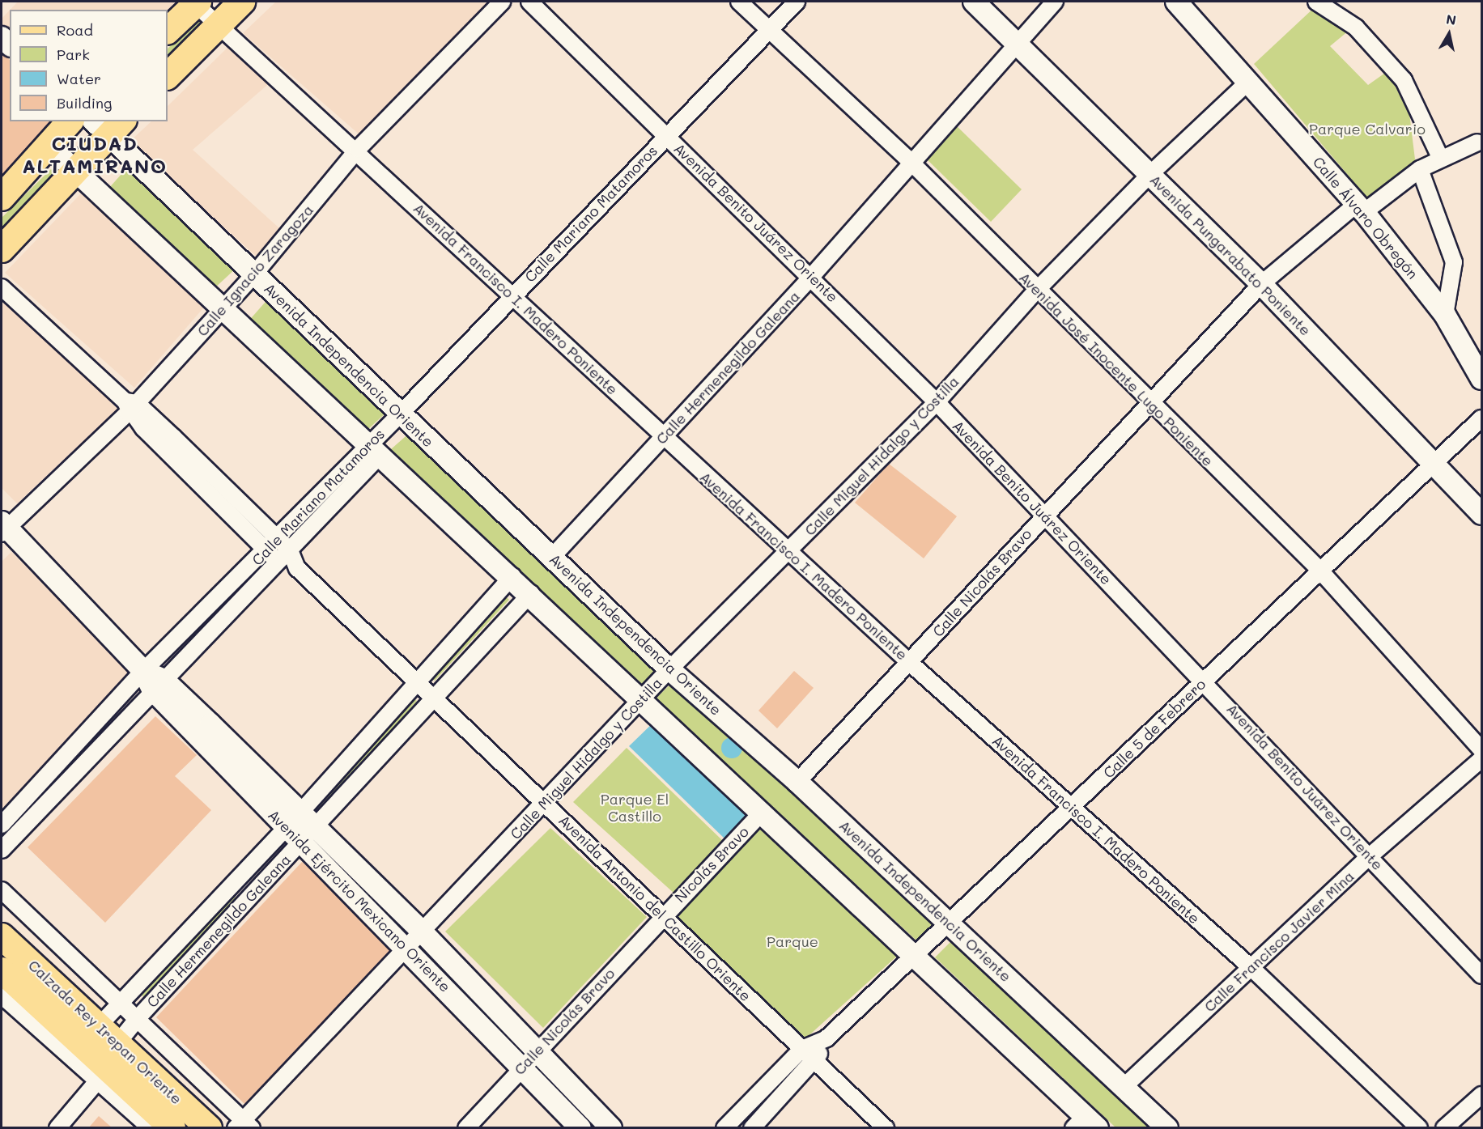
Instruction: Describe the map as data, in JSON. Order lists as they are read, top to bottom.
{
  "streets": {
    "main road": ["Calzada Rey Irepan Oriente"],
    "street": [
      "Calle Mariano Matamoros",
      "Calle Álvaro Obregón",
      "Avenida Benito Juárez Oriente",
      "Avenida Pungarabato Poniente",
      "Calle Ignacio Zaragoza",
      "Avenida Francisco I. Madero Poniente",
      "Avenida Independencia Oriente",
      "Calle Hermenegildo Galeana",
      "Avenida José Inocente Lugo Poniente",
      "Calle Miguel Hidalgo y Costilla",
      "Calle Nicolás Bravo",
      "Calle 5 de Febrero",
      "Nicolás Bravo",
      "Avenida Ejército Mexicano Oriente",
      "Avenida Antonio del Castillo Oriente",
      "Calle Francisco Javier Mina"
    ]
  },
  "crossings": [
    ["Calle Mariano Matamoros", "Avenida Benito Juárez Oriente"],
    ["Calle Mariano Matamoros", "Avenida Francisco I. Madero Poniente"],
    ["Calle Mariano Matamoros", "Avenida Independencia Oriente"],
    ["Calle Mariano Matamoros", "Avenida José Inocente Lugo Poniente"],
    ["Calle Mariano Matamoros", "Avenida Ejército Mexicano Oriente"],
    ["Calle Mariano Matamoros", "Avenida Antonio del Castillo Oriente"],
    ["Calle Álvaro Obregón", "Calle Miguel Hidalgo y Costilla"],
    ["Calle Álvaro Obregón", "Calle Nicolás Bravo"],
    ["Avenida Benito Juárez Oriente", "Calle Hermenegildo Galeana"],
    ["Avenida Benito Juárez Oriente", "Calle Miguel Hidalgo y Costilla"],
    ["Avenida Benito Juárez Oriente", "Calle Nicolás Bravo"],
    ["Avenida Benito Juárez Oriente", "Calle 5 de Febrero"],
    ["Avenida Benito Juárez Oriente", "Calle Francisco Javier Mina"],
    ["Avenida Pungarabato Poniente", "Calle Hermenegildo Galeana"],
    ["Avenida Pungarabato Poniente", "Calle Miguel Hidalgo y Costilla"],
    ["Avenida Pungarabato Poniente", "Calle Nicolás Bravo"],
    ["Avenida Pungarabato Poniente", "Calle 5 de Febrero"],
    ["Calle Ignacio Zaragoza", "Avenida Francisco I. Madero Poniente"],
    ["Calle Ignacio Zaragoza", "Avenida Independencia Oriente"],
    ["Calle Ignacio Zaragoza", "Avenida Ejército Mexicano Oriente"],
    ["Calle Ignacio Zaragoza", "Avenida Antonio del Castillo Oriente"],
    ["Avenida Francisco I. Madero Poniente", "Calle Hermenegildo Galeana"],
    ["Avenida Francisco I. Madero Poniente", "Calle Miguel Hidalgo y Costilla"],
    ["Avenida Francisco I. Madero Poniente", "Calle Nicolás Bravo"],
    ["Avenida Francisco I. Madero Poniente", "Calle 5 de Febrero"],
    ["Avenida Francisco I. Madero Poniente", "Calle Francisco Javier Mina"],
    ["Avenida Independencia Oriente", "Calle Hermenegildo Galeana"],
    ["Avenida Independencia Oriente", "Calle Miguel Hidalgo y Costilla"],
    ["Avenida Independencia Oriente", "Calle Nicolás Bravo"],
    ["Avenida Independencia Oriente", "Calle 5 de Febrero"],
    ["Avenida Independencia Oriente", "Calle Francisco Javier Mina"],
    ["Calle Hermenegildo Galeana", "Avenida José Inocente Lugo Poniente"],
    ["Calle Hermenegildo Galeana", "Avenida Ejército Mexicano Oriente"],
    ["Calle Hermenegildo Galeana", "Avenida Antonio del Castillo Oriente"],
    ["Calle Hermenegildo Galeana", "Calzada Rey Irepan Oriente"],
    ["Avenida José Inocente Lugo Poniente", "Calle Miguel Hidalgo y Costilla"],
    ["Avenida José Inocente Lugo Poniente", "Calle Nicolás Bravo"],
    ["Avenida José Inocente Lugo Poniente", "Calle 5 de Febrero"],
    ["Calle Miguel Hidalgo y Costilla", "Avenida Ejército Mexicano Oriente"],
    ["Calle Miguel Hidalgo y Costilla", "Avenida Antonio del Castillo Oriente"],
    ["Calle Nicolás Bravo", "Nicolás Bravo"],
    ["Calle Nicolás Bravo", "Avenida Ejército Mexicano Oriente"],
    ["Calle Nicolás Bravo", "Avenida Antonio del Castillo Oriente"],
    ["Calle 5 de Febrero", "Avenida Antonio del Castillo Oriente"],
    ["Nicolás Bravo", "Avenida Antonio del Castillo Oriente"]
  ],
  "districts": ["CIUDAD ALTAMIRANO"],
  "parks": ["Parque Calvario", "Parque El Castillo", "Parque"],
  "legend": [
    "Road",
    "Park",
    "Water",
    "Building"
  ],
  "north": "top"
}
